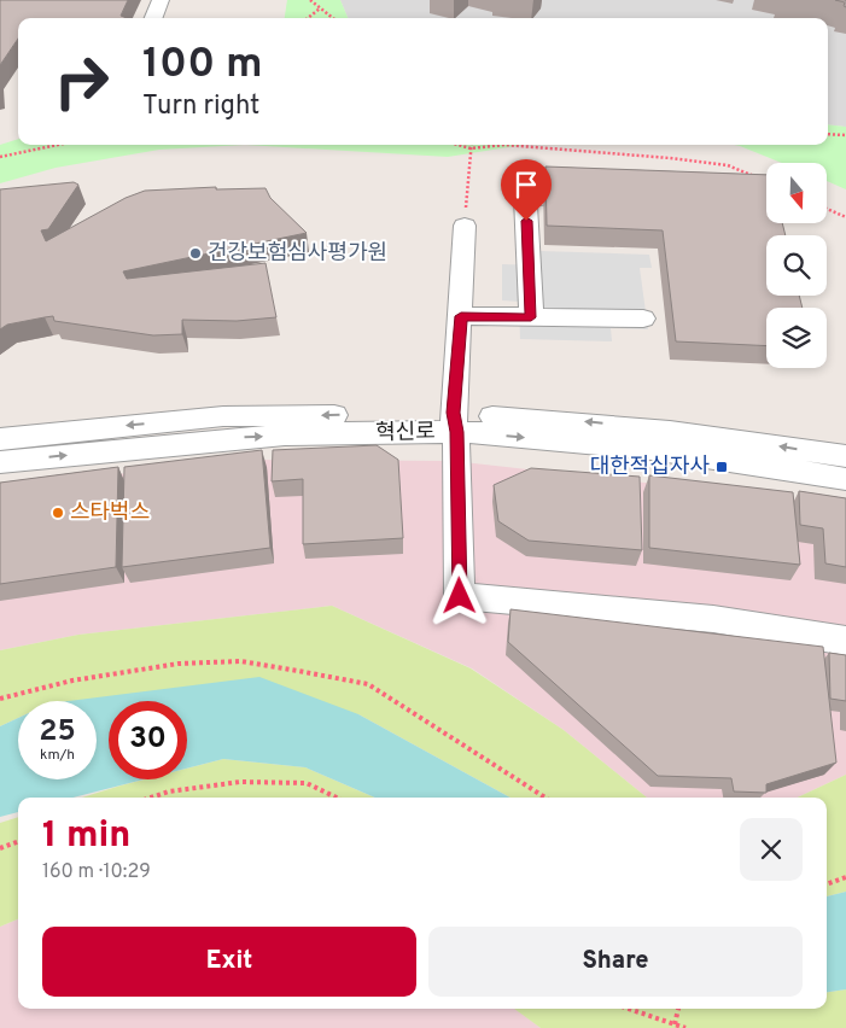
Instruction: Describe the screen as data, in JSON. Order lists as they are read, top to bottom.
{
  "streets": {
    "street": ["혁신로"]
  },
  "places": {
    "other": ["건강보험심사평가원", "스타벅스"],
    "transit": ["대한적십자사"]
  },
  "north": "bottom",
  "page": {
    "turn": ["100 m", "Turn right"],
    "speed": "25 km/h",
    "limit": "30",
    "heading": ["1 min", "160 m · 10:29"],
    "buttons": ["Exit", "Share"]
  }
}
